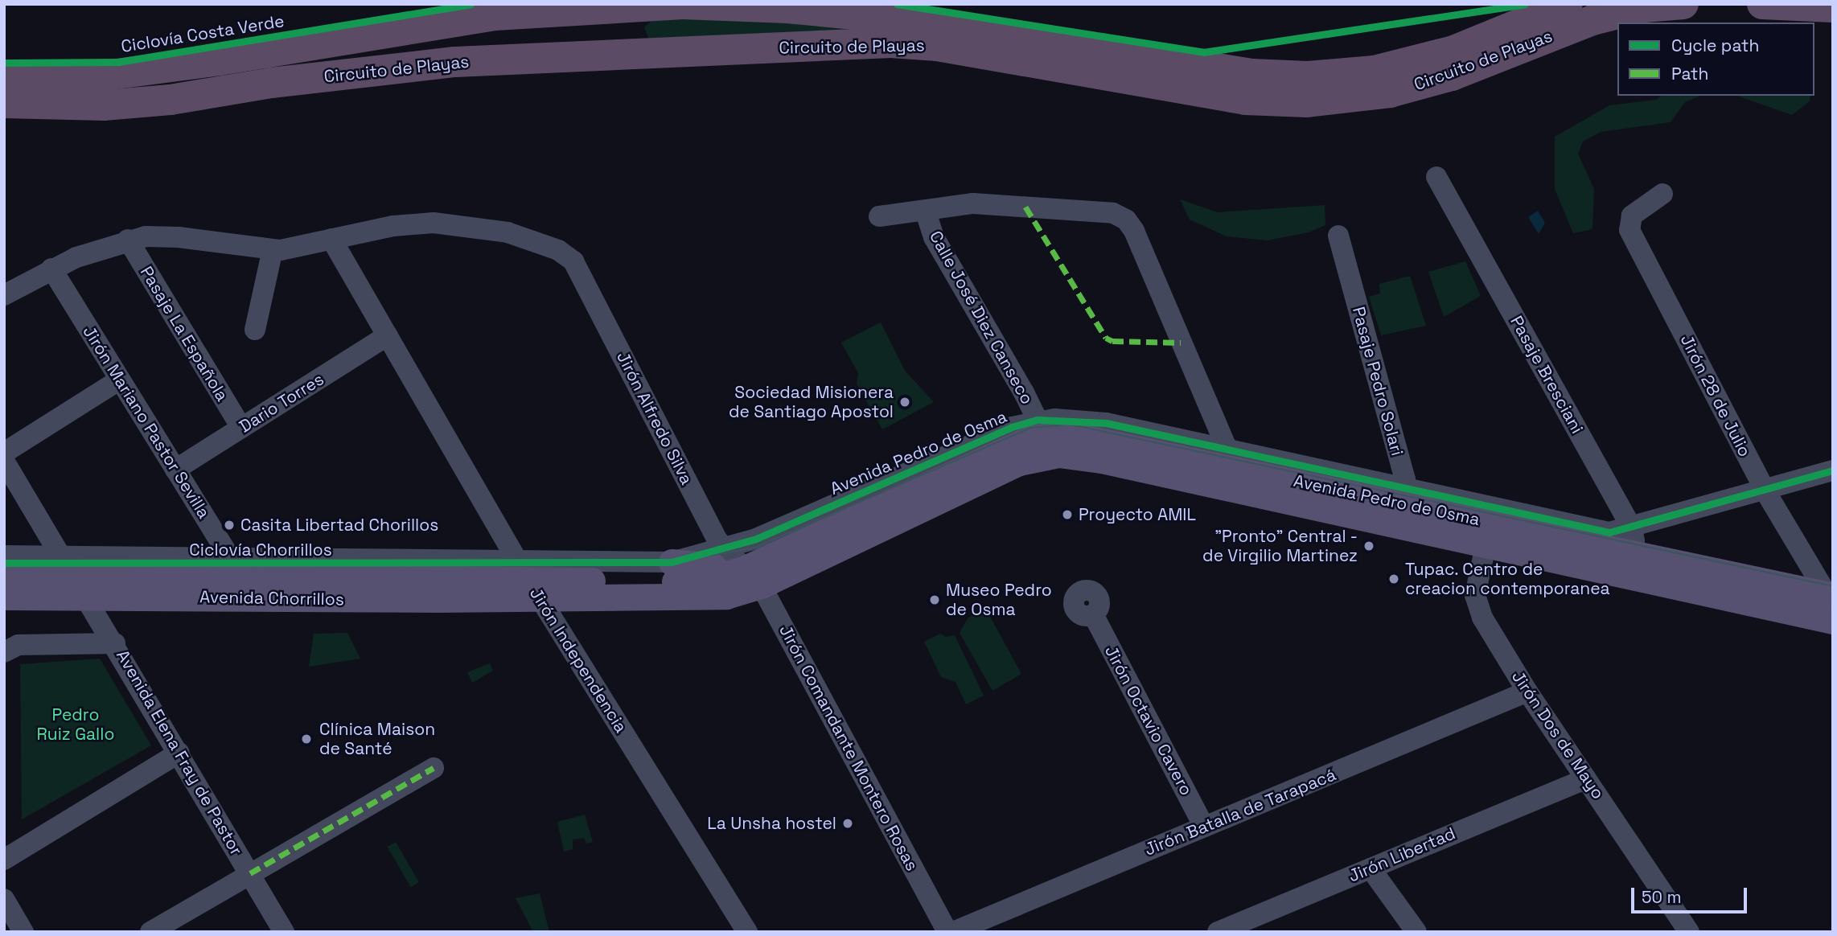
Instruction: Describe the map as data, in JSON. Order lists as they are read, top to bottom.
{
  "streets": {
    "highway": ["Circuito de Playas"],
    "main road": ["Avenida Pedro de Osma", "Avenida Chorrillos"],
    "street": [
      "Calle José Diez Canseco",
      "Pasaje La Española",
      "Pasaje Bresciani",
      "Pasaje Pedro Solari",
      "Jirón 28 de Julio",
      "Dario Torres",
      "Jirón Alfredo Silva",
      "Jirón Mariano Pastor Sevilla",
      "Jirón Independencia",
      "Jirón Octavio Cavero",
      "Jirón Dos de Mayo",
      "Jirón Comandante Montero Rosas",
      "Avenida Elena Fray de Pastor",
      "Jirón Batalla de Tarapacá",
      "Jirón Libertad"
    ],
    "cycle path": ["Ciclovía Costa Verde", "Ciclovía Chorrillos"]
  },
  "crossings": [
    ["Calle José Diez Canseco", "Avenida Pedro de Osma"],
    ["Pasaje La Española", "Dario Torres"],
    ["Pasaje Bresciani", "Avenida Pedro de Osma"],
    ["Pasaje Pedro Solari", "Avenida Pedro de Osma"],
    ["Jirón 28 de Julio", "Avenida Pedro de Osma"],
    ["Dario Torres", "Jirón Mariano Pastor Sevilla"],
    ["Dario Torres", "Jirón Independencia"],
    ["Jirón Alfredo Silva", "Avenida Pedro de Osma"],
    ["Jirón Alfredo Silva", "Jirón Independencia"],
    ["Jirón Alfredo Silva", "Jirón Comandante Montero Rosas"],
    ["Jirón Mariano Pastor Sevilla", "Avenida Chorrillos"],
    ["Avenida Pedro de Osma", "Avenida Chorrillos"],
    ["Avenida Pedro de Osma", "Jirón Independencia"],
    ["Avenida Pedro de Osma", "Jirón Dos de Mayo"],
    ["Avenida Pedro de Osma", "Jirón Comandante Montero Rosas"],
    ["Avenida Chorrillos", "Jirón Independencia"],
    ["Avenida Chorrillos", "Avenida Elena Fray de Pastor"],
    ["Jirón Octavio Cavero", "Jirón Batalla de Tarapacá"],
    ["Jirón Dos de Mayo", "Jirón Batalla de Tarapacá"],
    ["Jirón Dos de Mayo", "Jirón Libertad"]
  ],
  "parks": ["Pedro Ruiz Gallo"],
  "places": [
    "Sociedad Misionera de Santiago Apostol",
    "Proyecto AMIL",
    "Casita Libertad Chorillos",
    "\"Pronto\" Central - de Virgilio Martinez",
    "Tupac. Centro de creacion contemporanea",
    "Museo Pedro de Osma",
    "Clínica Maison de Santé",
    "La Unsha hostel"
  ],
  "legend": ["Cycle path", "Path"],
  "scale_bar": "50 m"
}
